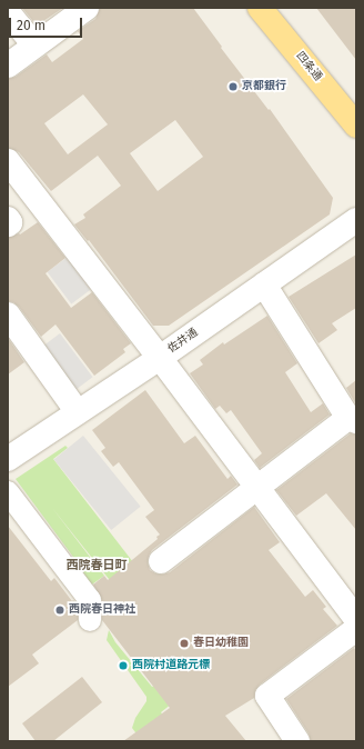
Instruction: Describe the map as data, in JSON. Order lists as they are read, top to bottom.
{
  "streets": {
    "main road": ["四条通"],
    "street": ["佐井通"]
  },
  "districts": ["西院春日町"],
  "places": [
    "京都銀行",
    "西院春日神社",
    "春日幼稚園",
    "西院村道路元標"
  ],
  "scale_bar": "20 m"
}
